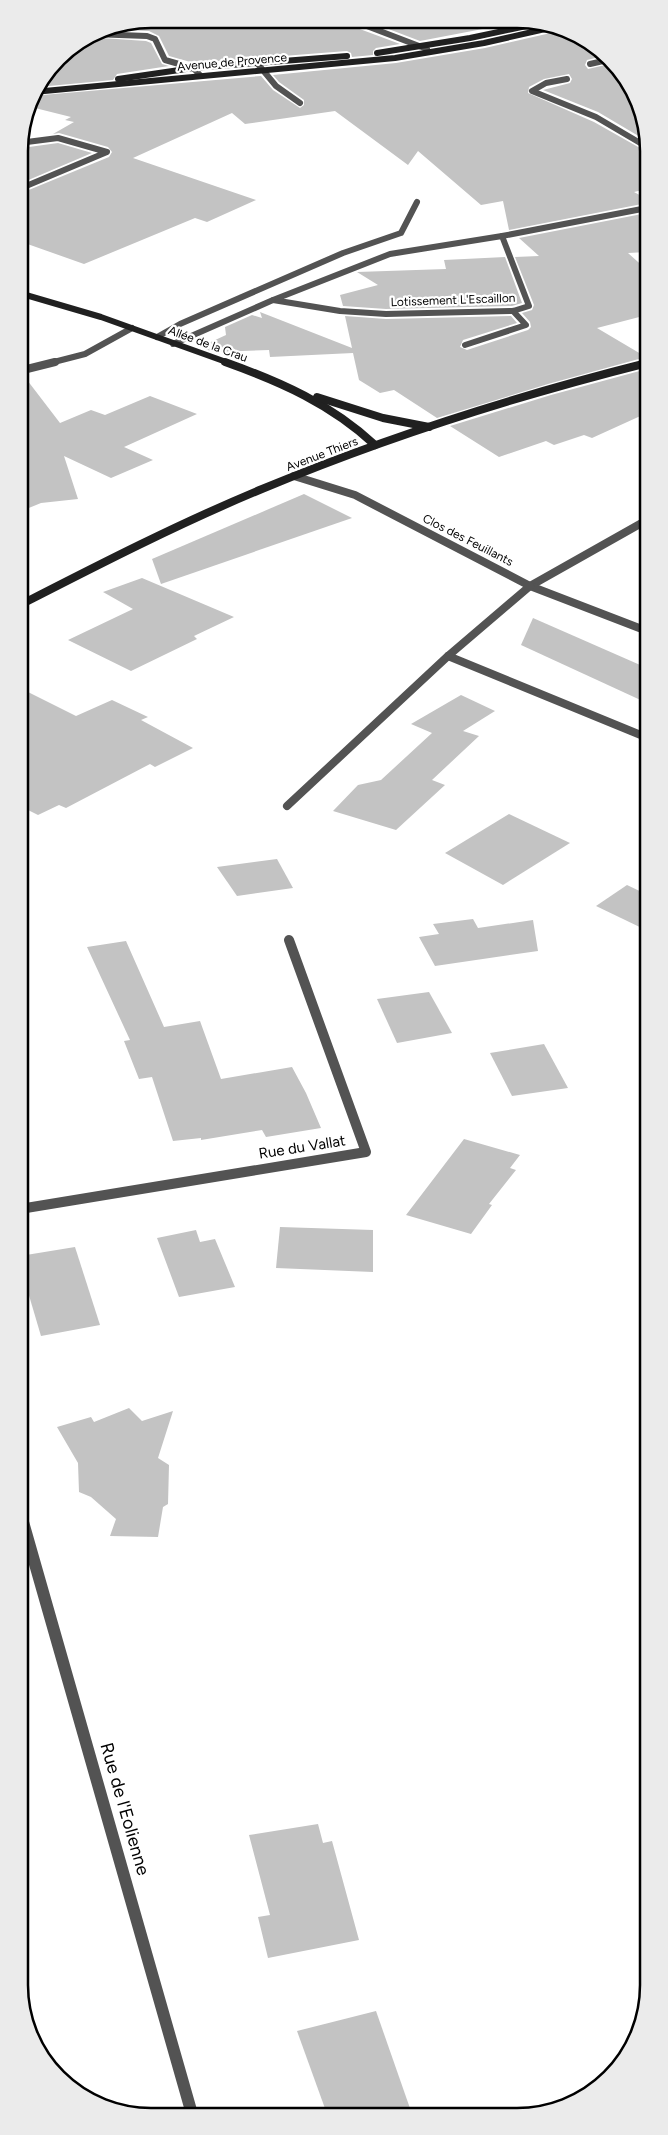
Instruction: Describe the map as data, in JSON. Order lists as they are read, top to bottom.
{
  "streets": {
    "street": [
      "Avenue de Provence",
      "Lotissement L'Escaillon",
      "Allée de la Crau",
      "Avenue Thiers",
      "Clos des Feuillants",
      "Rue du Vallat",
      "Rue de l'Eolienne"
    ]
  },
  "crossings": [
    ["Allée de la Crau", "Avenue Thiers"],
    ["Avenue Thiers", "Clos des Feuillants"]
  ]
}
